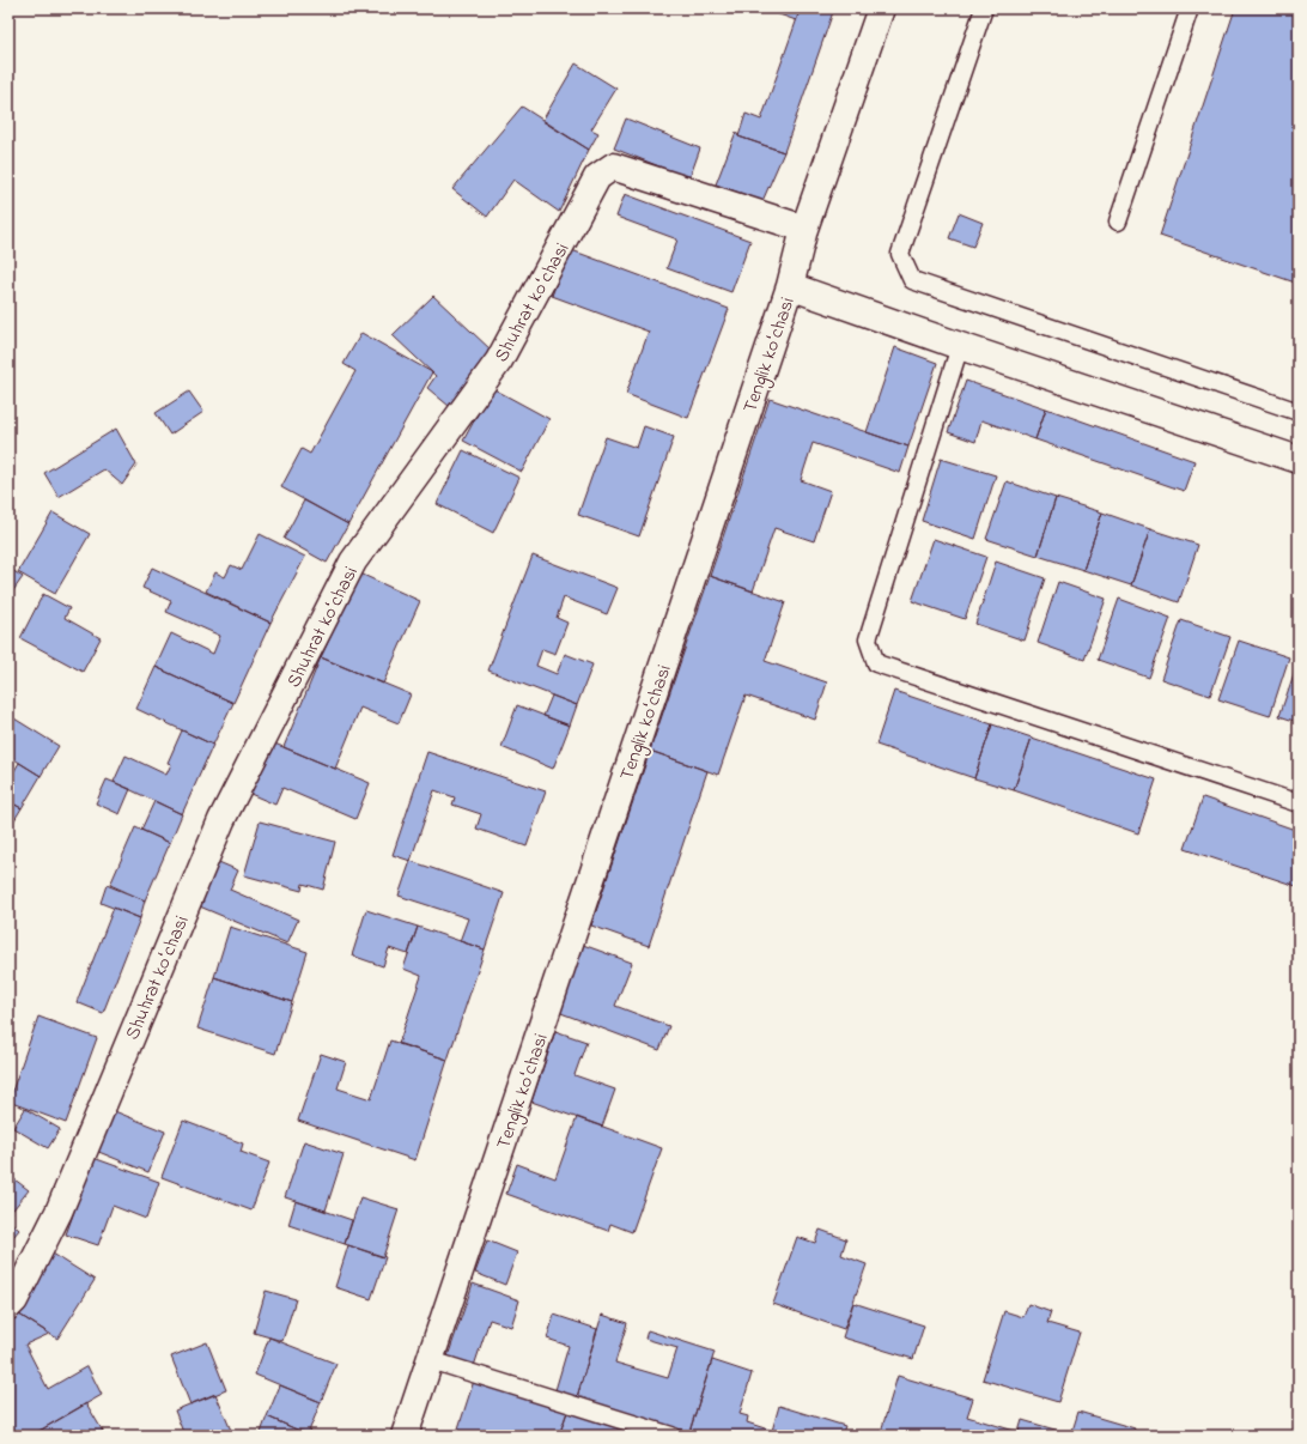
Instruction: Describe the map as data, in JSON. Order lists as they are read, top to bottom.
{
  "streets": {
    "street": ["Shuhrat koʻchasi", "Tenglik koʻchasi"]
  },
  "crossings": [
    ["Shuhrat koʻchasi", "Tenglik koʻchasi"]
  ]
}
